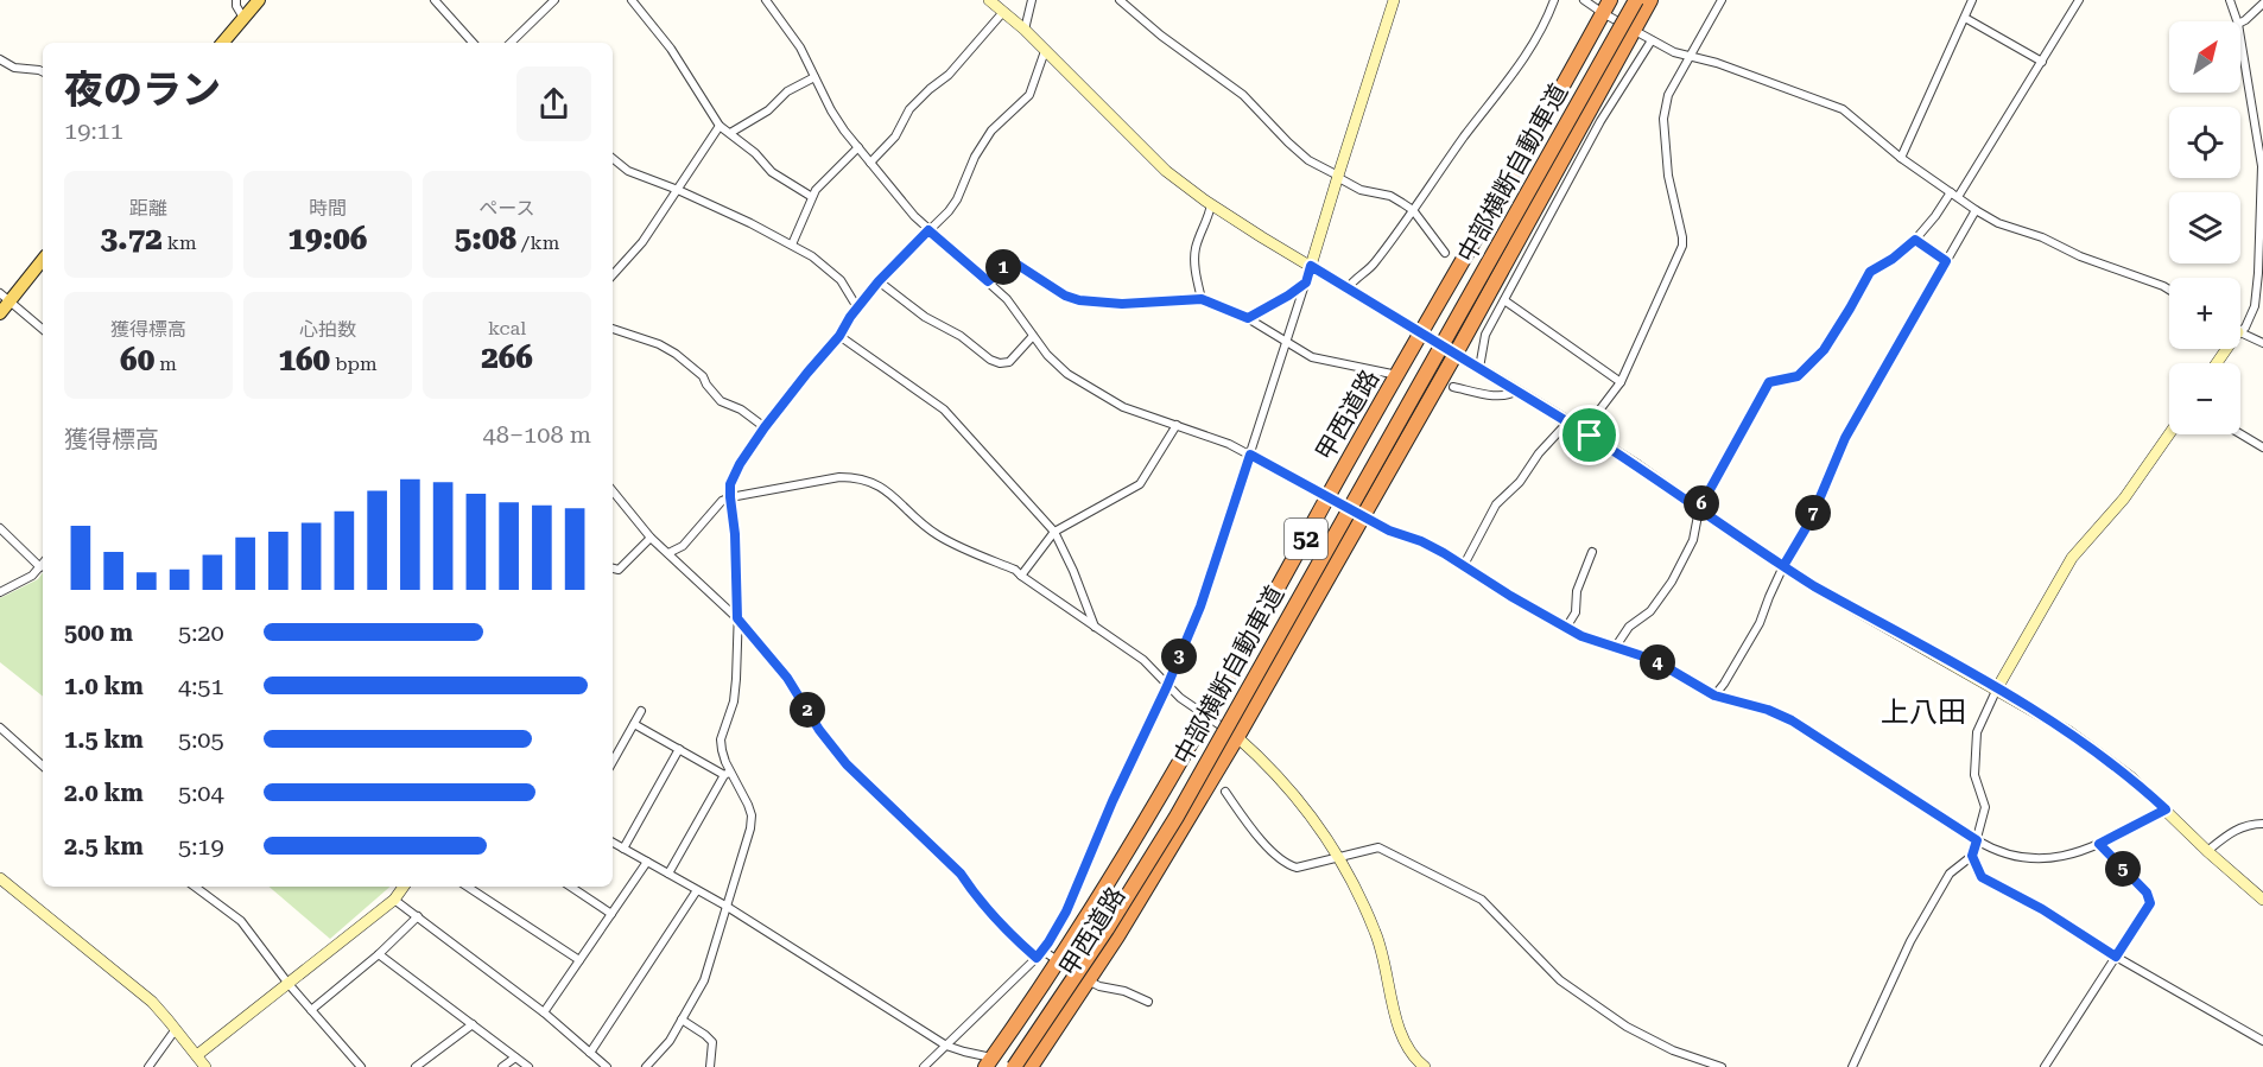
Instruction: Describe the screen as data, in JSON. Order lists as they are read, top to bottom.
{
  "streets": {
    "highway": ["中部横断自動車道", "甲西道路", "52"]
  },
  "districts": ["上八田"],
  "north": "top right",
  "page": {
    "map_buttons": ["+", "−"],
    "heading": ["夜のラン", "19:11"],
    "stats": [
      ["距離", "3.72 km"],
      ["時間", "19:06"],
      ["ペース", "5:08 /km"],
      ["獲得標高", "60 m"],
      ["心拍数", "160 bpm"],
      ["kcal", "266"]
    ],
    "pins": [
      "1",
      "6",
      "7",
      "3",
      "4",
      "2",
      "5"
    ],
    "chart": ["獲得標高", "48–108 m"],
    "list": [
      {
        "name": "500 m",
        "note": "5:20"
      },
      {
        "name": "1.0 km",
        "note": "4:51"
      },
      {
        "name": "1.5 km",
        "note": "5:05"
      },
      {
        "name": "2.0 km",
        "note": "5:04"
      },
      {
        "name": "2.5 km",
        "note": "5:19"
      }
    ]
  }
}
